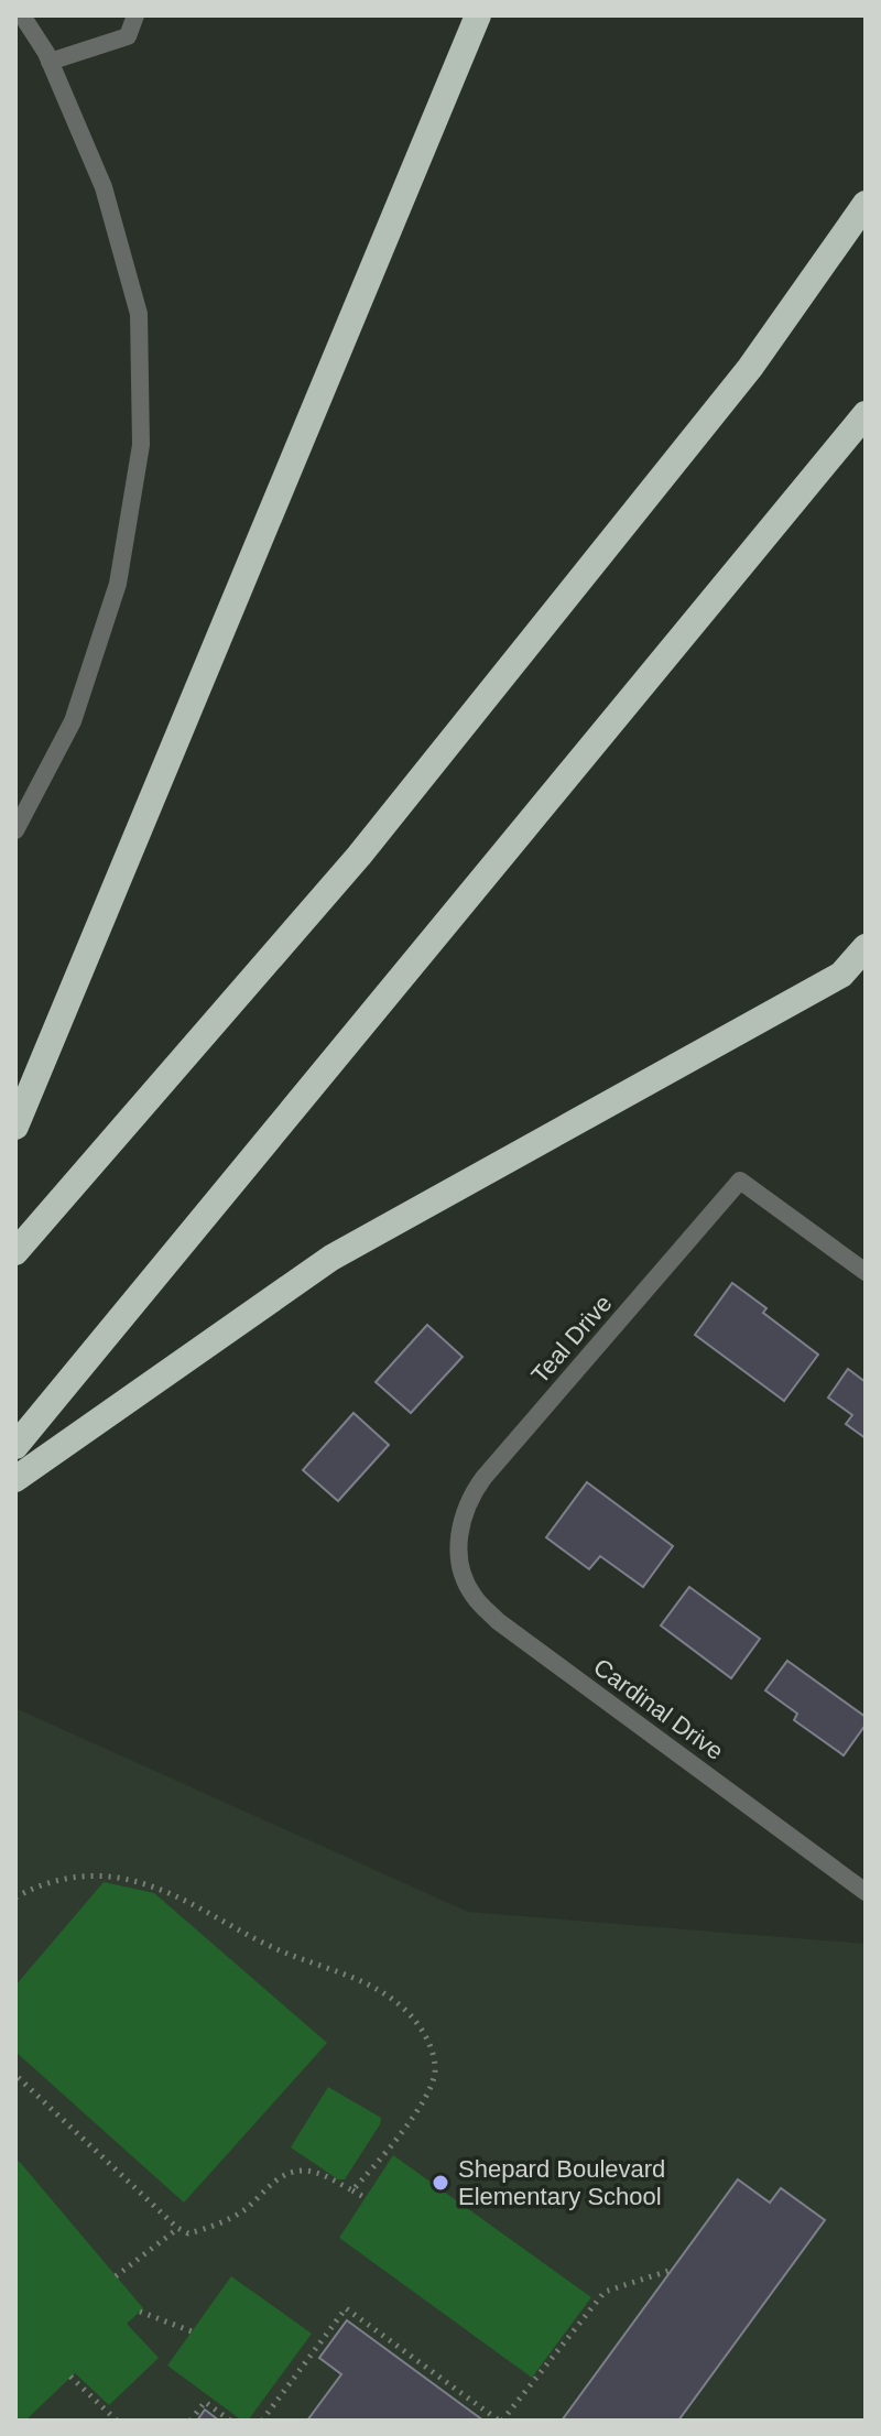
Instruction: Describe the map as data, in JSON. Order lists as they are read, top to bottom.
{
  "streets": {
    "street": ["Teal Drive", "Cardinal Drive"]
  },
  "crossings": [
    ["Teal Drive", "Cardinal Drive"]
  ],
  "places": ["Shepard Boulevard Elementary School"]
}
